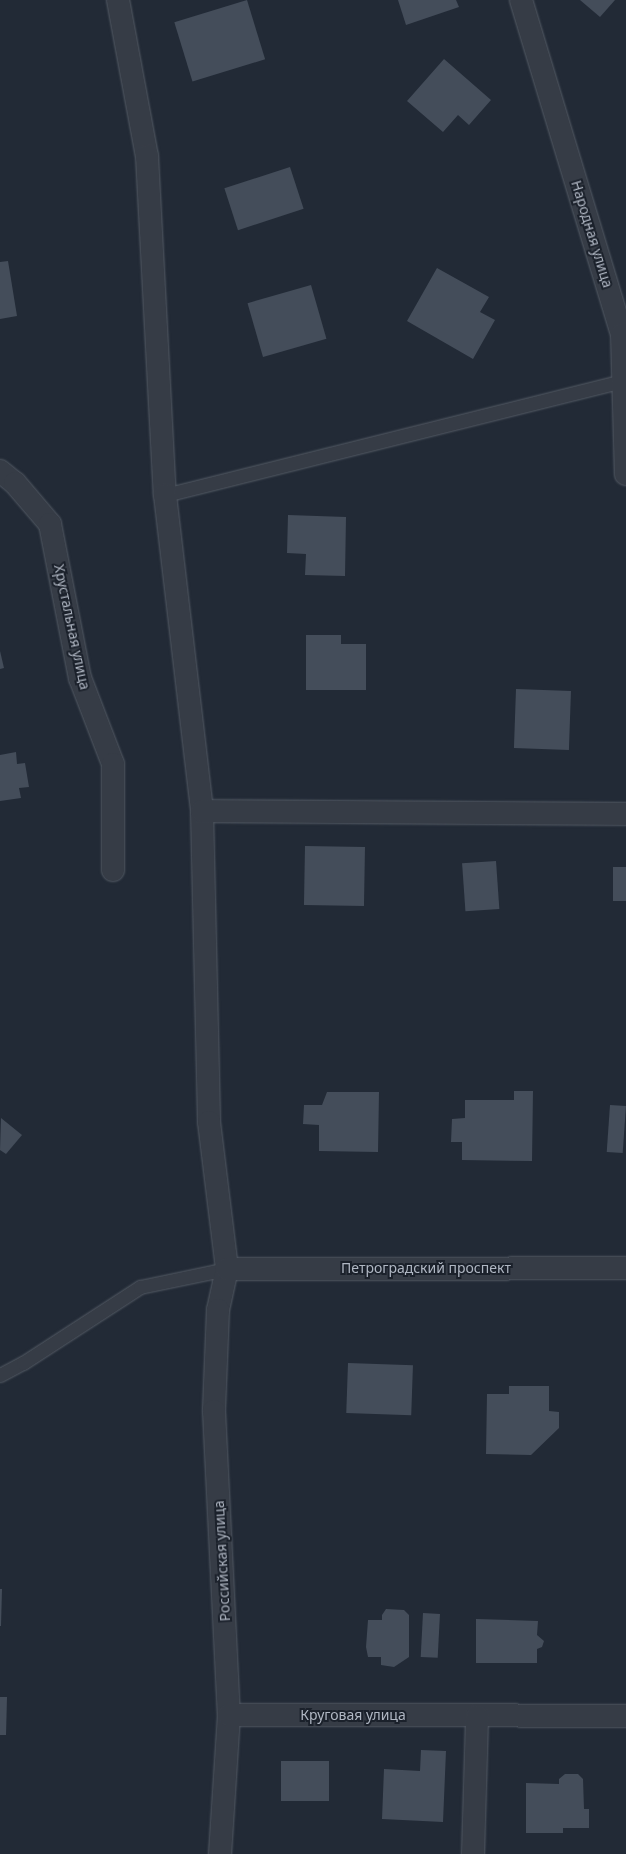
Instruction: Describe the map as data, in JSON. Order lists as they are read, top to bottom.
{
  "streets": {
    "street": [
      "Народная улица",
      "Хрустальная улица",
      "Петроградский проспект",
      "Российская улица",
      "Круговая улица"
    ]
  },
  "crossings": [
    ["Петроградский проспект", "Российская улица"],
    ["Российская улица", "Круговая улица"]
  ]
}
